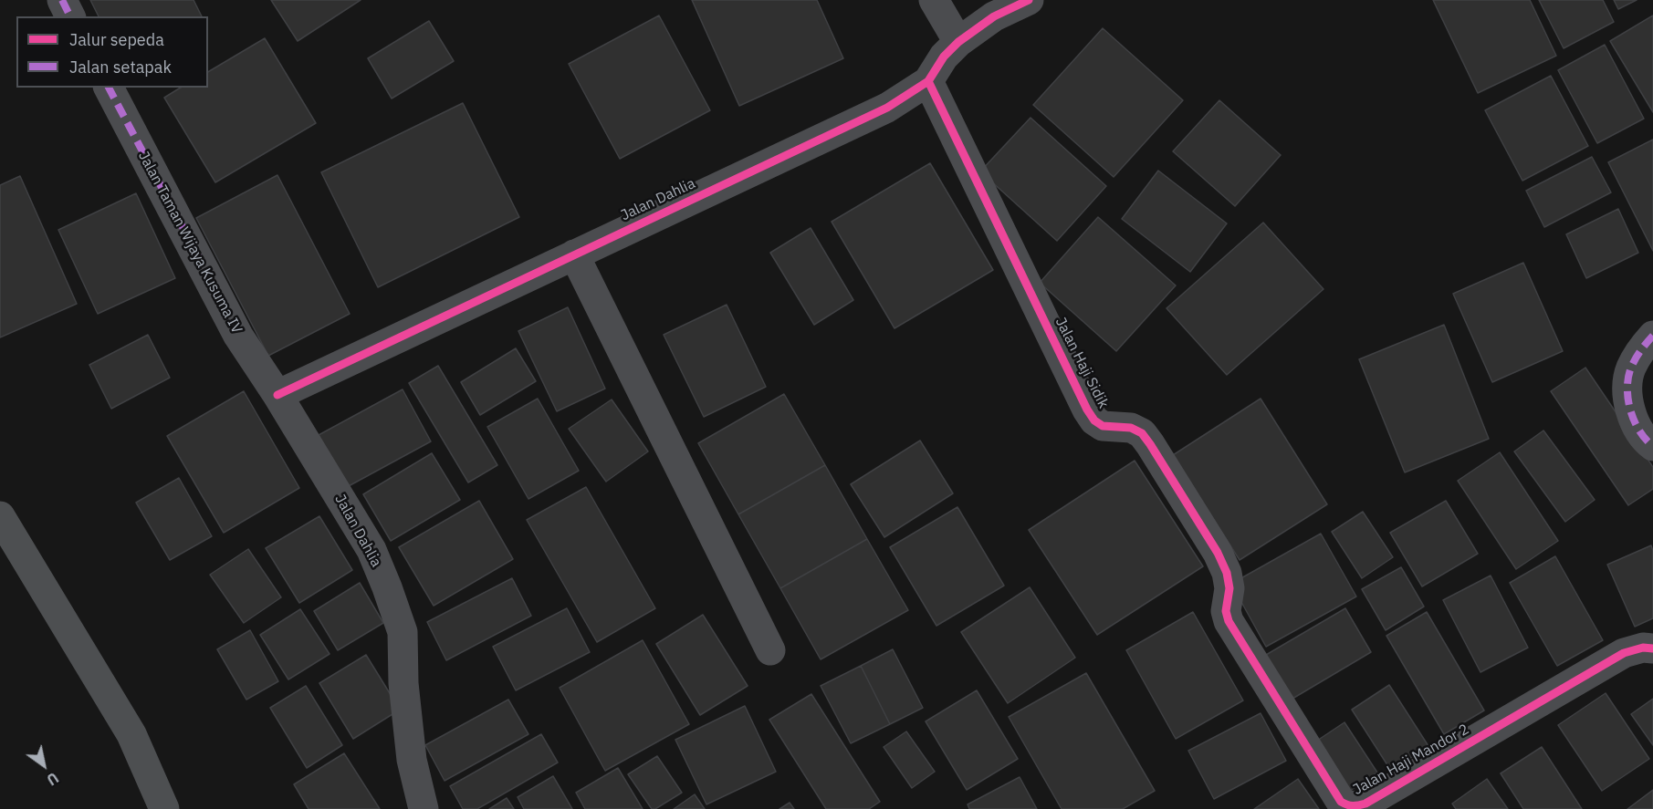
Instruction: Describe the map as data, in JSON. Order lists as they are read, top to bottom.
{
  "streets": {
    "street": [
      "Jalan Dahlia",
      "Jalan Taman Wijaya Kusuma IV",
      "Jalan Haji Sidik",
      "Jalan Haji Mandor 2"
    ]
  },
  "crossings": [
    ["Jalan Dahlia", "Jalan Taman Wijaya Kusuma IV"],
    ["Jalan Dahlia", "Jalan Haji Sidik"],
    ["Jalan Haji Sidik", "Jalan Haji Mandor 2"]
  ],
  "legend": ["Jalur sepeda", "Jalan setapak"],
  "north": "bottom right"
}
